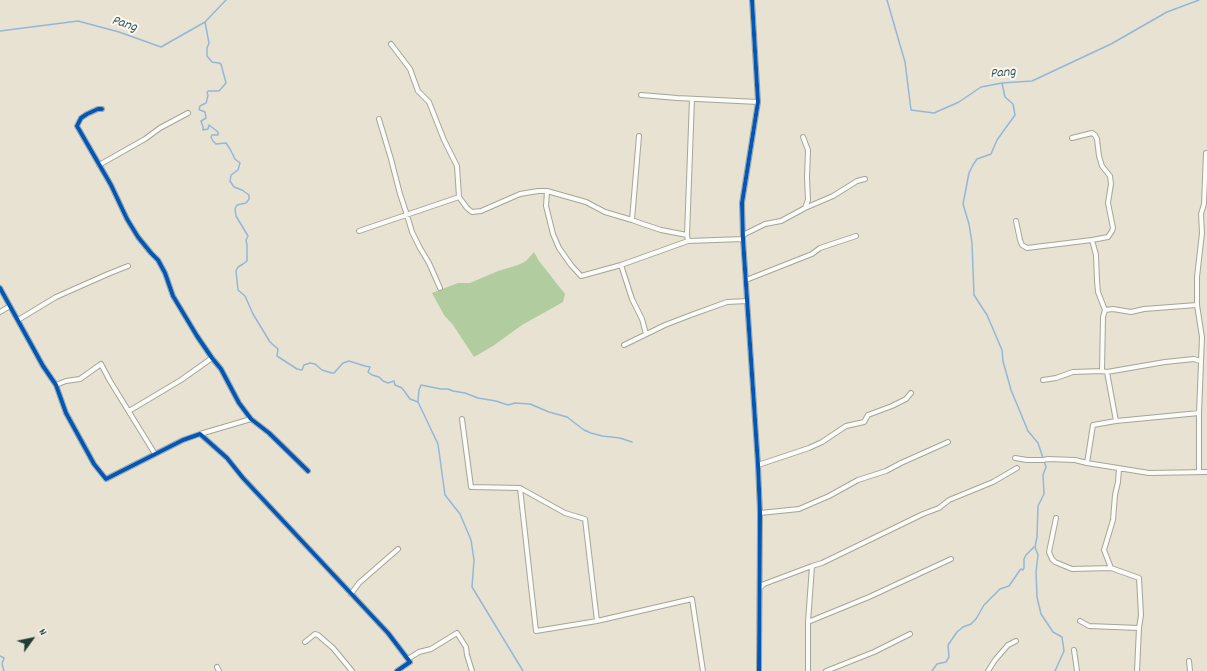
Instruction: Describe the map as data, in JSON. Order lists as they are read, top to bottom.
{
  "water": ["Pang"],
  "north": "top right"
}
